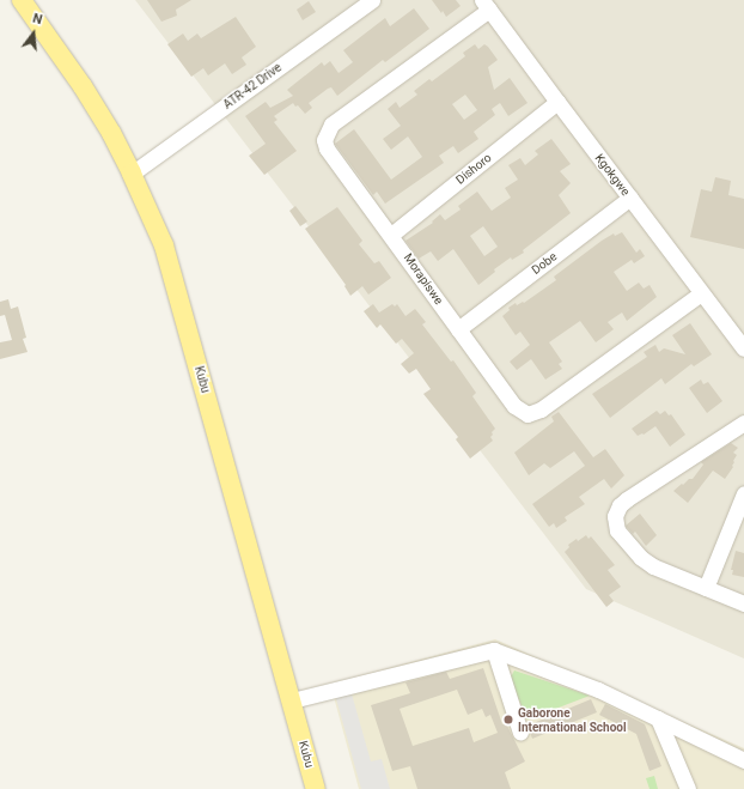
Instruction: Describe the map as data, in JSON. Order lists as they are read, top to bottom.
{
  "streets": {
    "main road": ["Kubu"],
    "street": [
      "ATR-42 Drive",
      "Dishoro",
      "Kgokgwe",
      "Dobe",
      "Morapiswe"
    ]
  },
  "crossings": [
    ["ATR-42 Drive", "Kubu"],
    ["Dishoro", "Kgokgwe"],
    ["Dishoro", "Morapiswe"],
    ["Kgokgwe", "Dobe"],
    ["Kgokgwe", "Morapiswe"],
    ["Dobe", "Morapiswe"]
  ],
  "places": ["Gaborone International School"],
  "north": "top"
}
